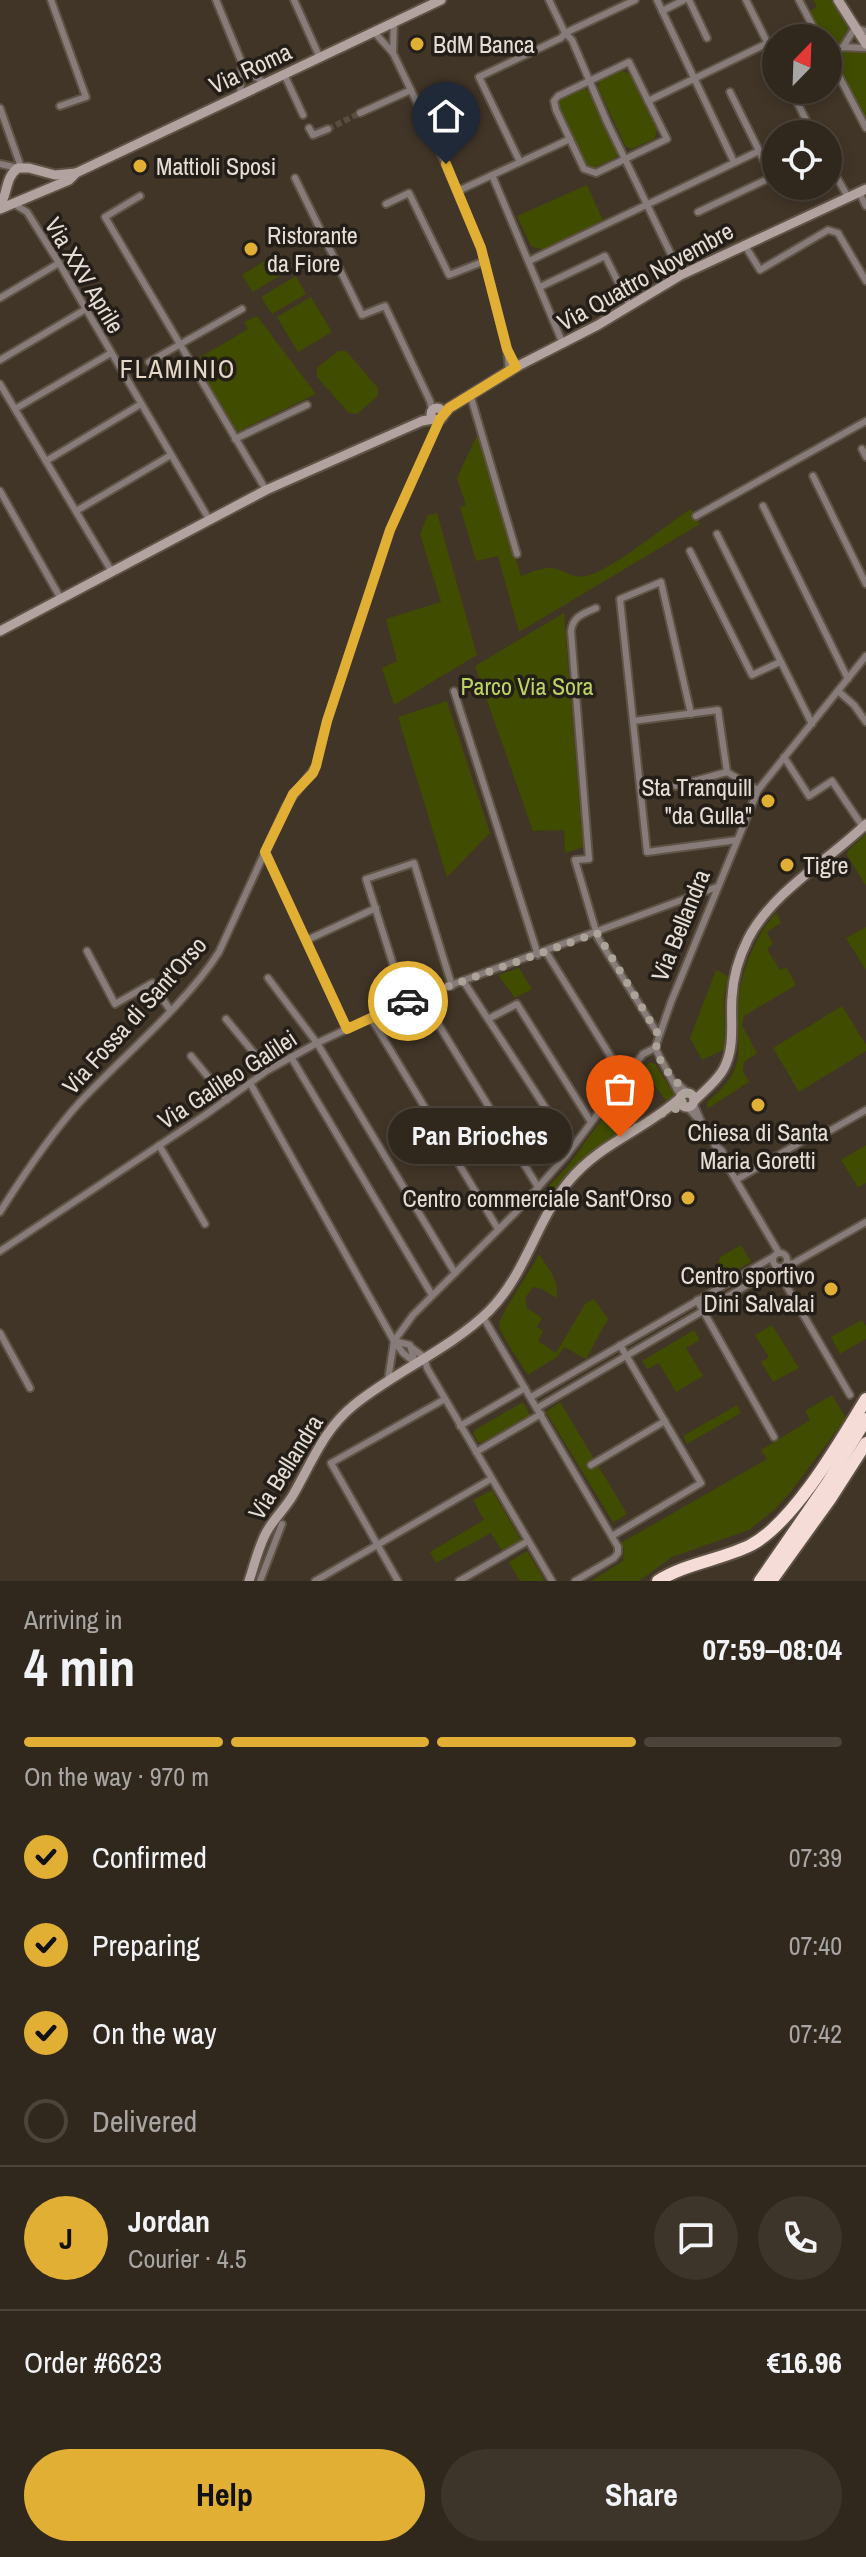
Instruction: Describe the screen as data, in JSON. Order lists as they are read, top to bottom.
{
  "streets": {
    "main road": ["Via Roma", "Via Quattro Novembre", "Via Bellandra"],
    "street": ["Via XXV Aprile", "Via Fossa di Sant'Orso", "Via Galileo Galilei"]
  },
  "crossings": [
    ["Via Roma", "Via XXV Aprile"],
    ["Via XXV Aprile", "Via Quattro Novembre"],
    ["Via Quattro Novembre", "Via Fossa di Sant'Orso"],
    ["Via Bellandra", "Via Galileo Galilei"]
  ],
  "districts": ["FLAMINIO"],
  "parks": ["Parco Via Sora"],
  "places": [
    "BdM Banca",
    "Mattioli Sposi",
    "Ristorante da Fiore",
    "Sta Tranquill \"da Gulla\"",
    "Tigre",
    "Chiesa di Santa Maria Goretti",
    "Pan Brioches",
    "Centro commerciale Sant'Orso",
    "Centro sportivo Dini Salvalai"
  ],
  "north": "top right",
  "page": {
    "bubble": "Pan Brioches",
    "heading": ["4 min", "Arriving in", "07:59–08:04"],
    "panel": [
      "Jordan",
      "Courier · 4.5",
      "Order #6623",
      "€16.96"
    ],
    "bar": "On the way · 970 m",
    "list": [
      ["Confirmed", "07:39"],
      ["Preparing", "07:40"],
      ["On the way", "07:42"],
      "Delivered"
    ],
    "round": "J",
    "buttons": ["Help", "Share"]
  }
}
